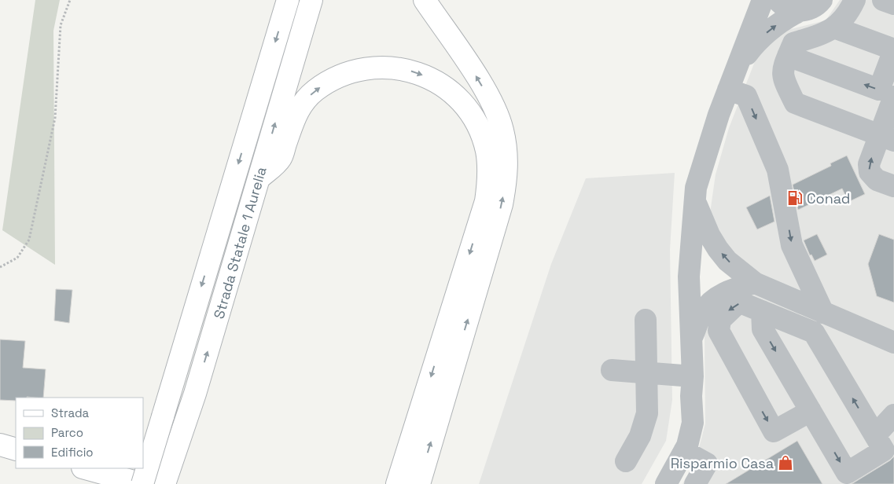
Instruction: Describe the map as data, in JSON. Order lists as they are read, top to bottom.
{
  "streets": {
    "main road": ["Strada Statale 1 Aurelia"]
  },
  "places": {
    "fuel station": ["Conad"],
    "shop": ["Risparmio Casa"]
  },
  "legend": ["Strada", "Parco", "Edificio"]
}
